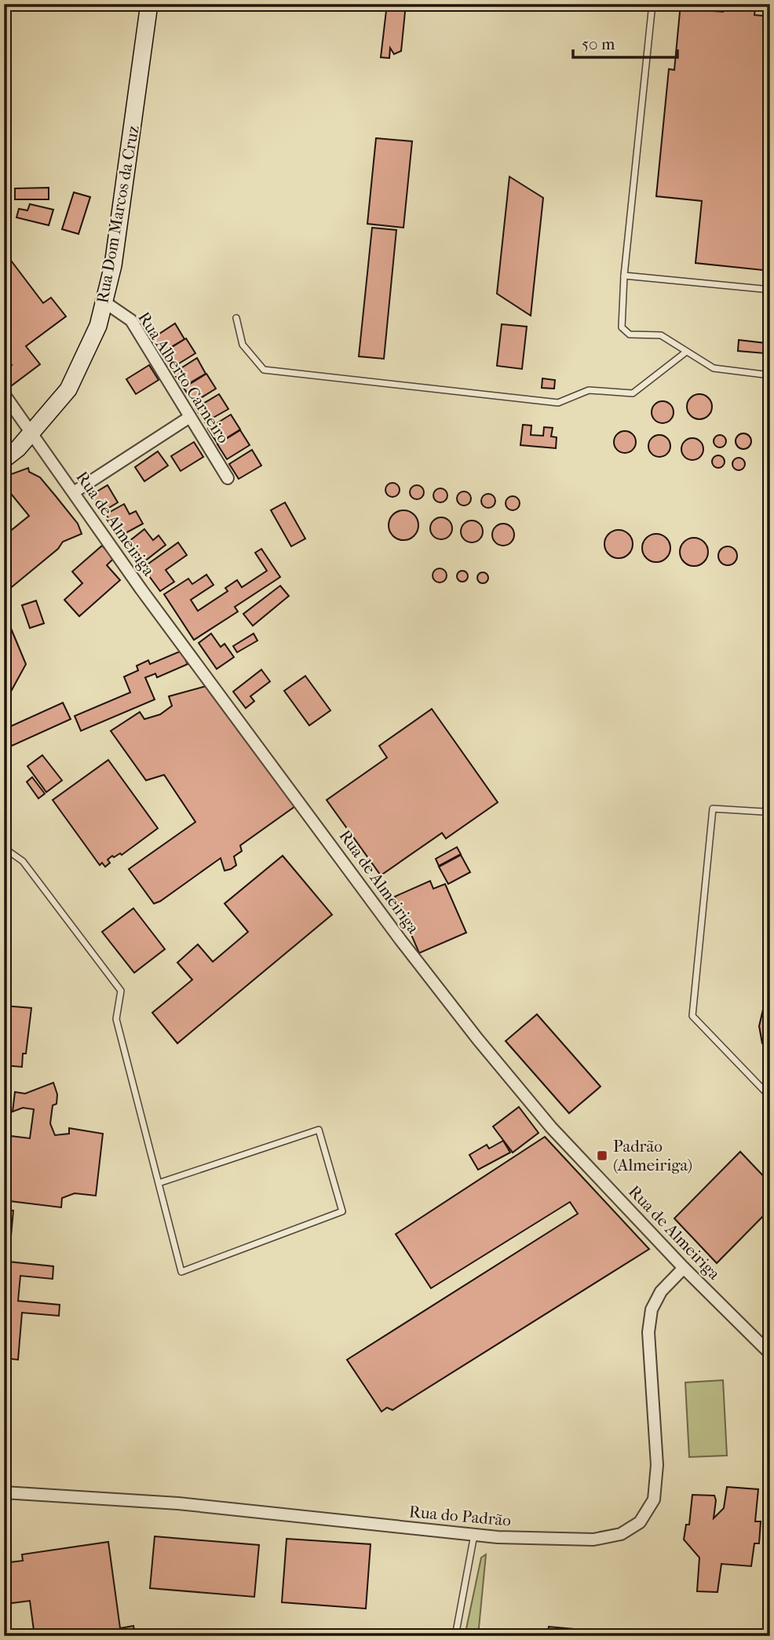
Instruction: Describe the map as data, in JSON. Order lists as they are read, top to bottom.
{
  "streets": {
    "street": [
      "Rua Dom Marcos da Cruz",
      "Rua Alberto Carneiro",
      "Rua de Almeiriga",
      "Rua do Padrão"
    ]
  },
  "crossings": [
    ["Rua Dom Marcos da Cruz", "Rua Alberto Carneiro"],
    ["Rua Dom Marcos da Cruz", "Rua de Almeiriga"],
    ["Rua de Almeiriga", "Rua do Padrão"]
  ],
  "places": {
    "transit": ["Padrão (Almeiriga)"]
  },
  "scale_bar": "50 m"
}
